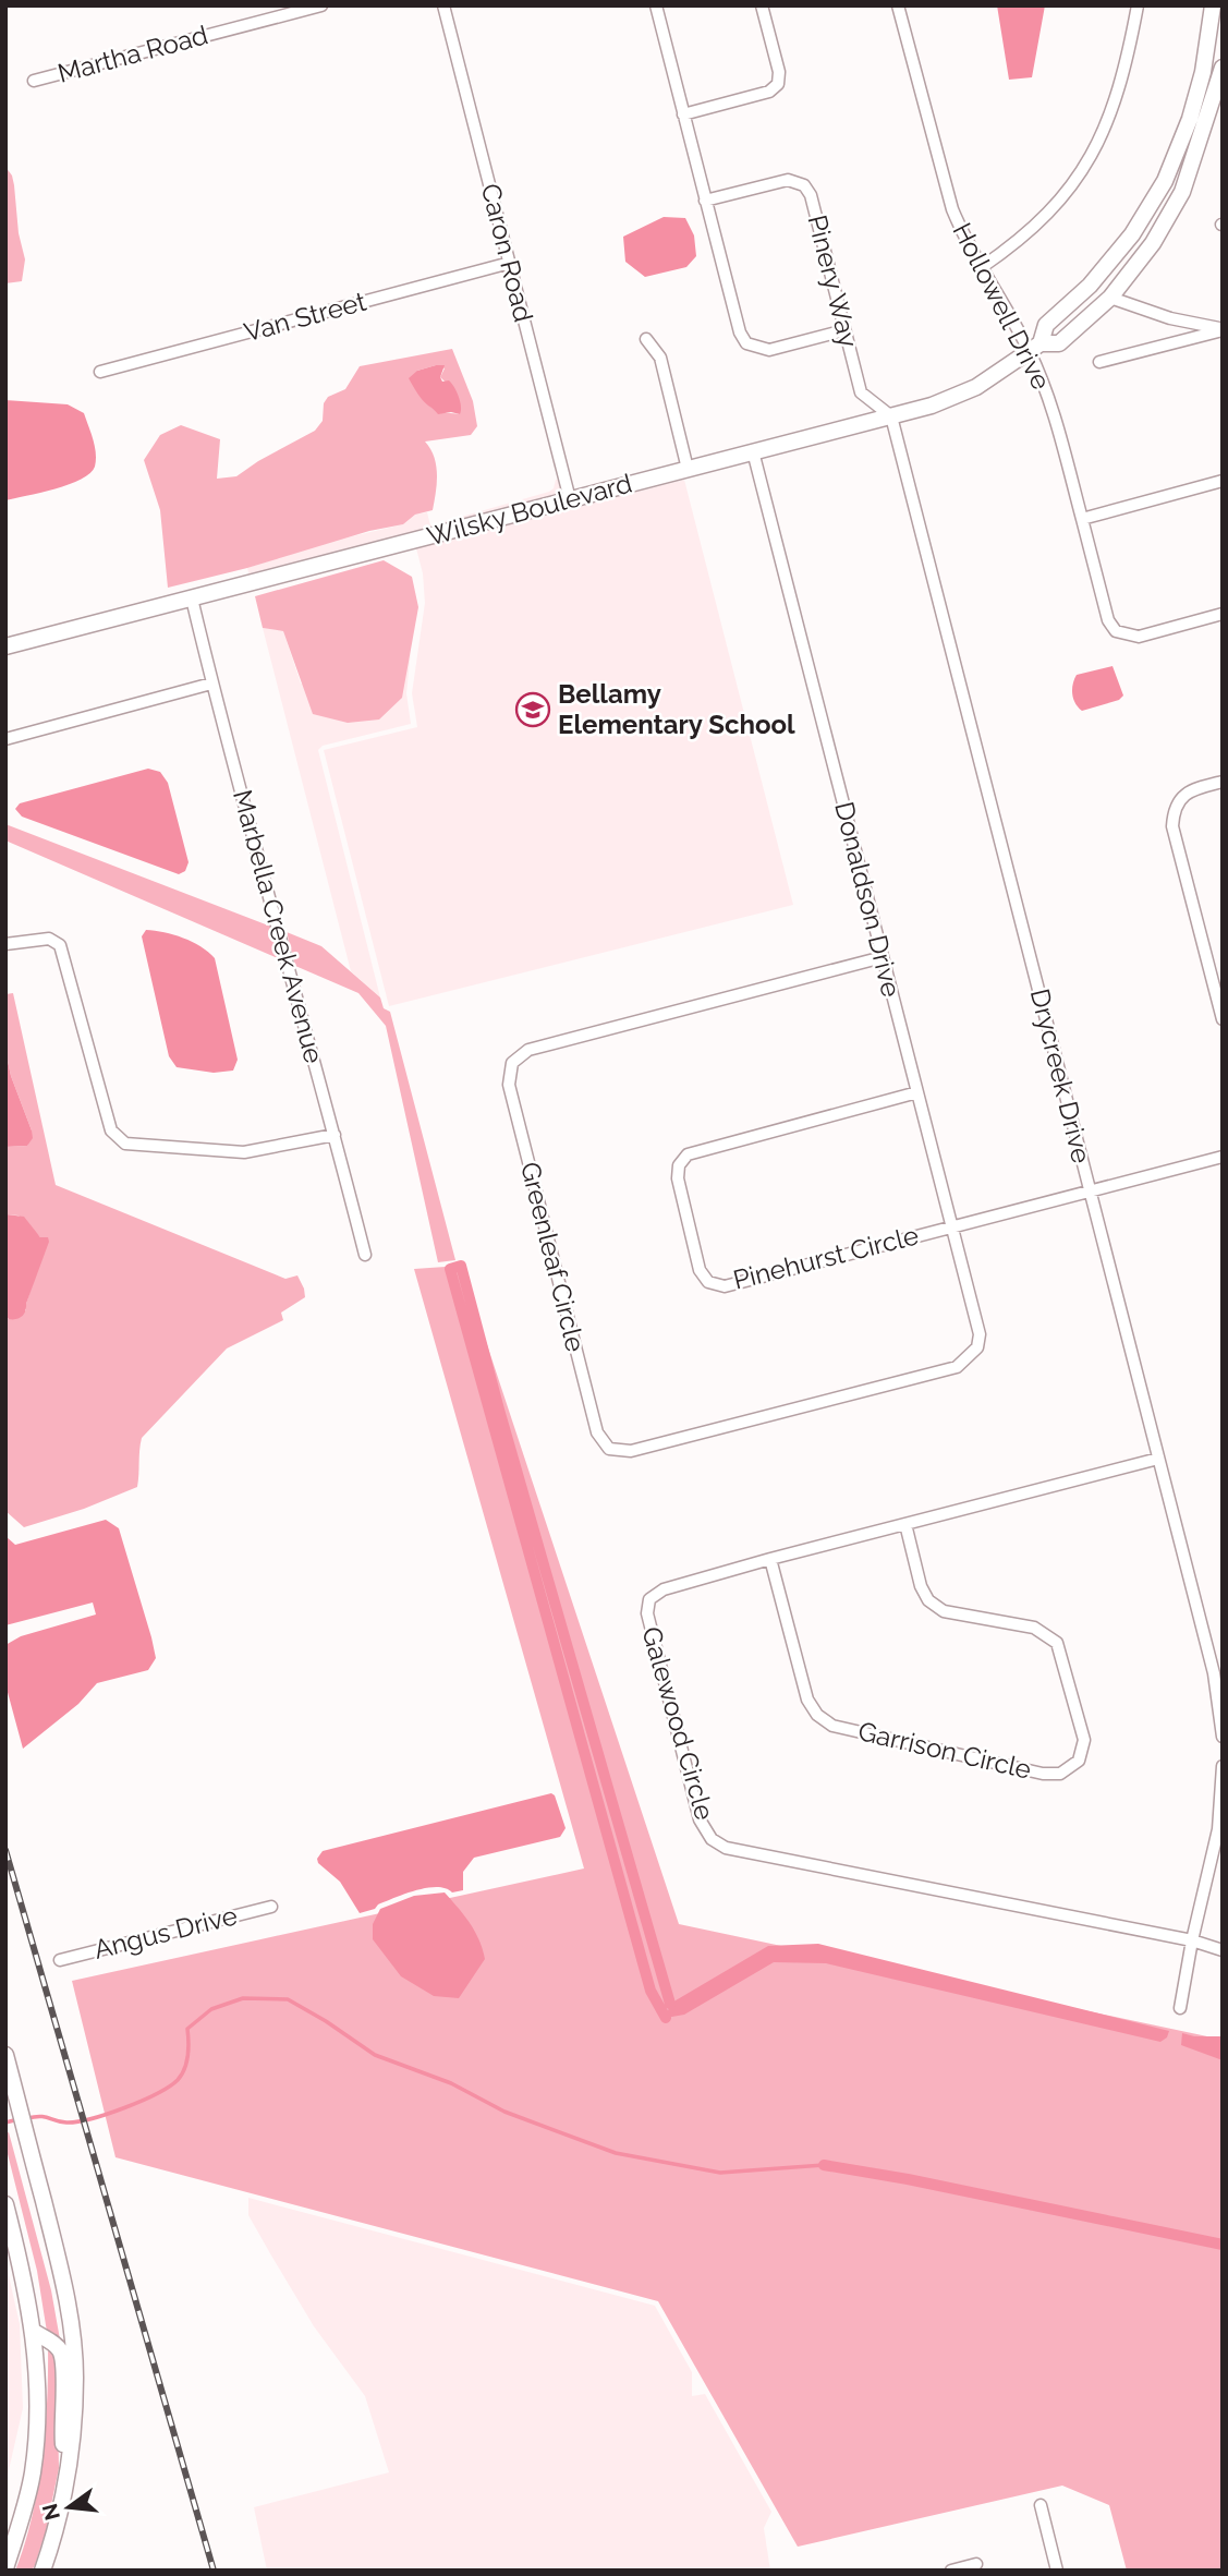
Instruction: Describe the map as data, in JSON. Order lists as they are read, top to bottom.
{
  "streets": {
    "main road": ["Wilsky Boulevard"],
    "street": [
      "Martha Road",
      "Caron Road",
      "Pinery Way",
      "Hollowell Drive",
      "Van Street",
      "Donaldson Drive",
      "Marbella Creek Avenue",
      "Drycreek Drive",
      "Greenleaf Circle",
      "Pinehurst Circle",
      "Galewood Circle",
      "Garrison Circle",
      "Angus Drive"
    ]
  },
  "crossings": [
    ["Caron Road", "Van Street"],
    ["Caron Road", "Wilsky Boulevard"],
    ["Pinery Way", "Wilsky Boulevard"],
    ["Pinery Way", "Drycreek Drive"],
    ["Hollowell Drive", "Wilsky Boulevard"],
    ["Wilsky Boulevard", "Donaldson Drive"],
    ["Wilsky Boulevard", "Marbella Creek Avenue"],
    ["Wilsky Boulevard", "Drycreek Drive"],
    ["Donaldson Drive", "Greenleaf Circle"],
    ["Donaldson Drive", "Pinehurst Circle"],
    ["Drycreek Drive", "Galewood Circle"],
    ["Galewood Circle", "Garrison Circle"]
  ],
  "places": {
    "school or university": ["Bellamy Elementary School"]
  },
  "north": "left"
}
